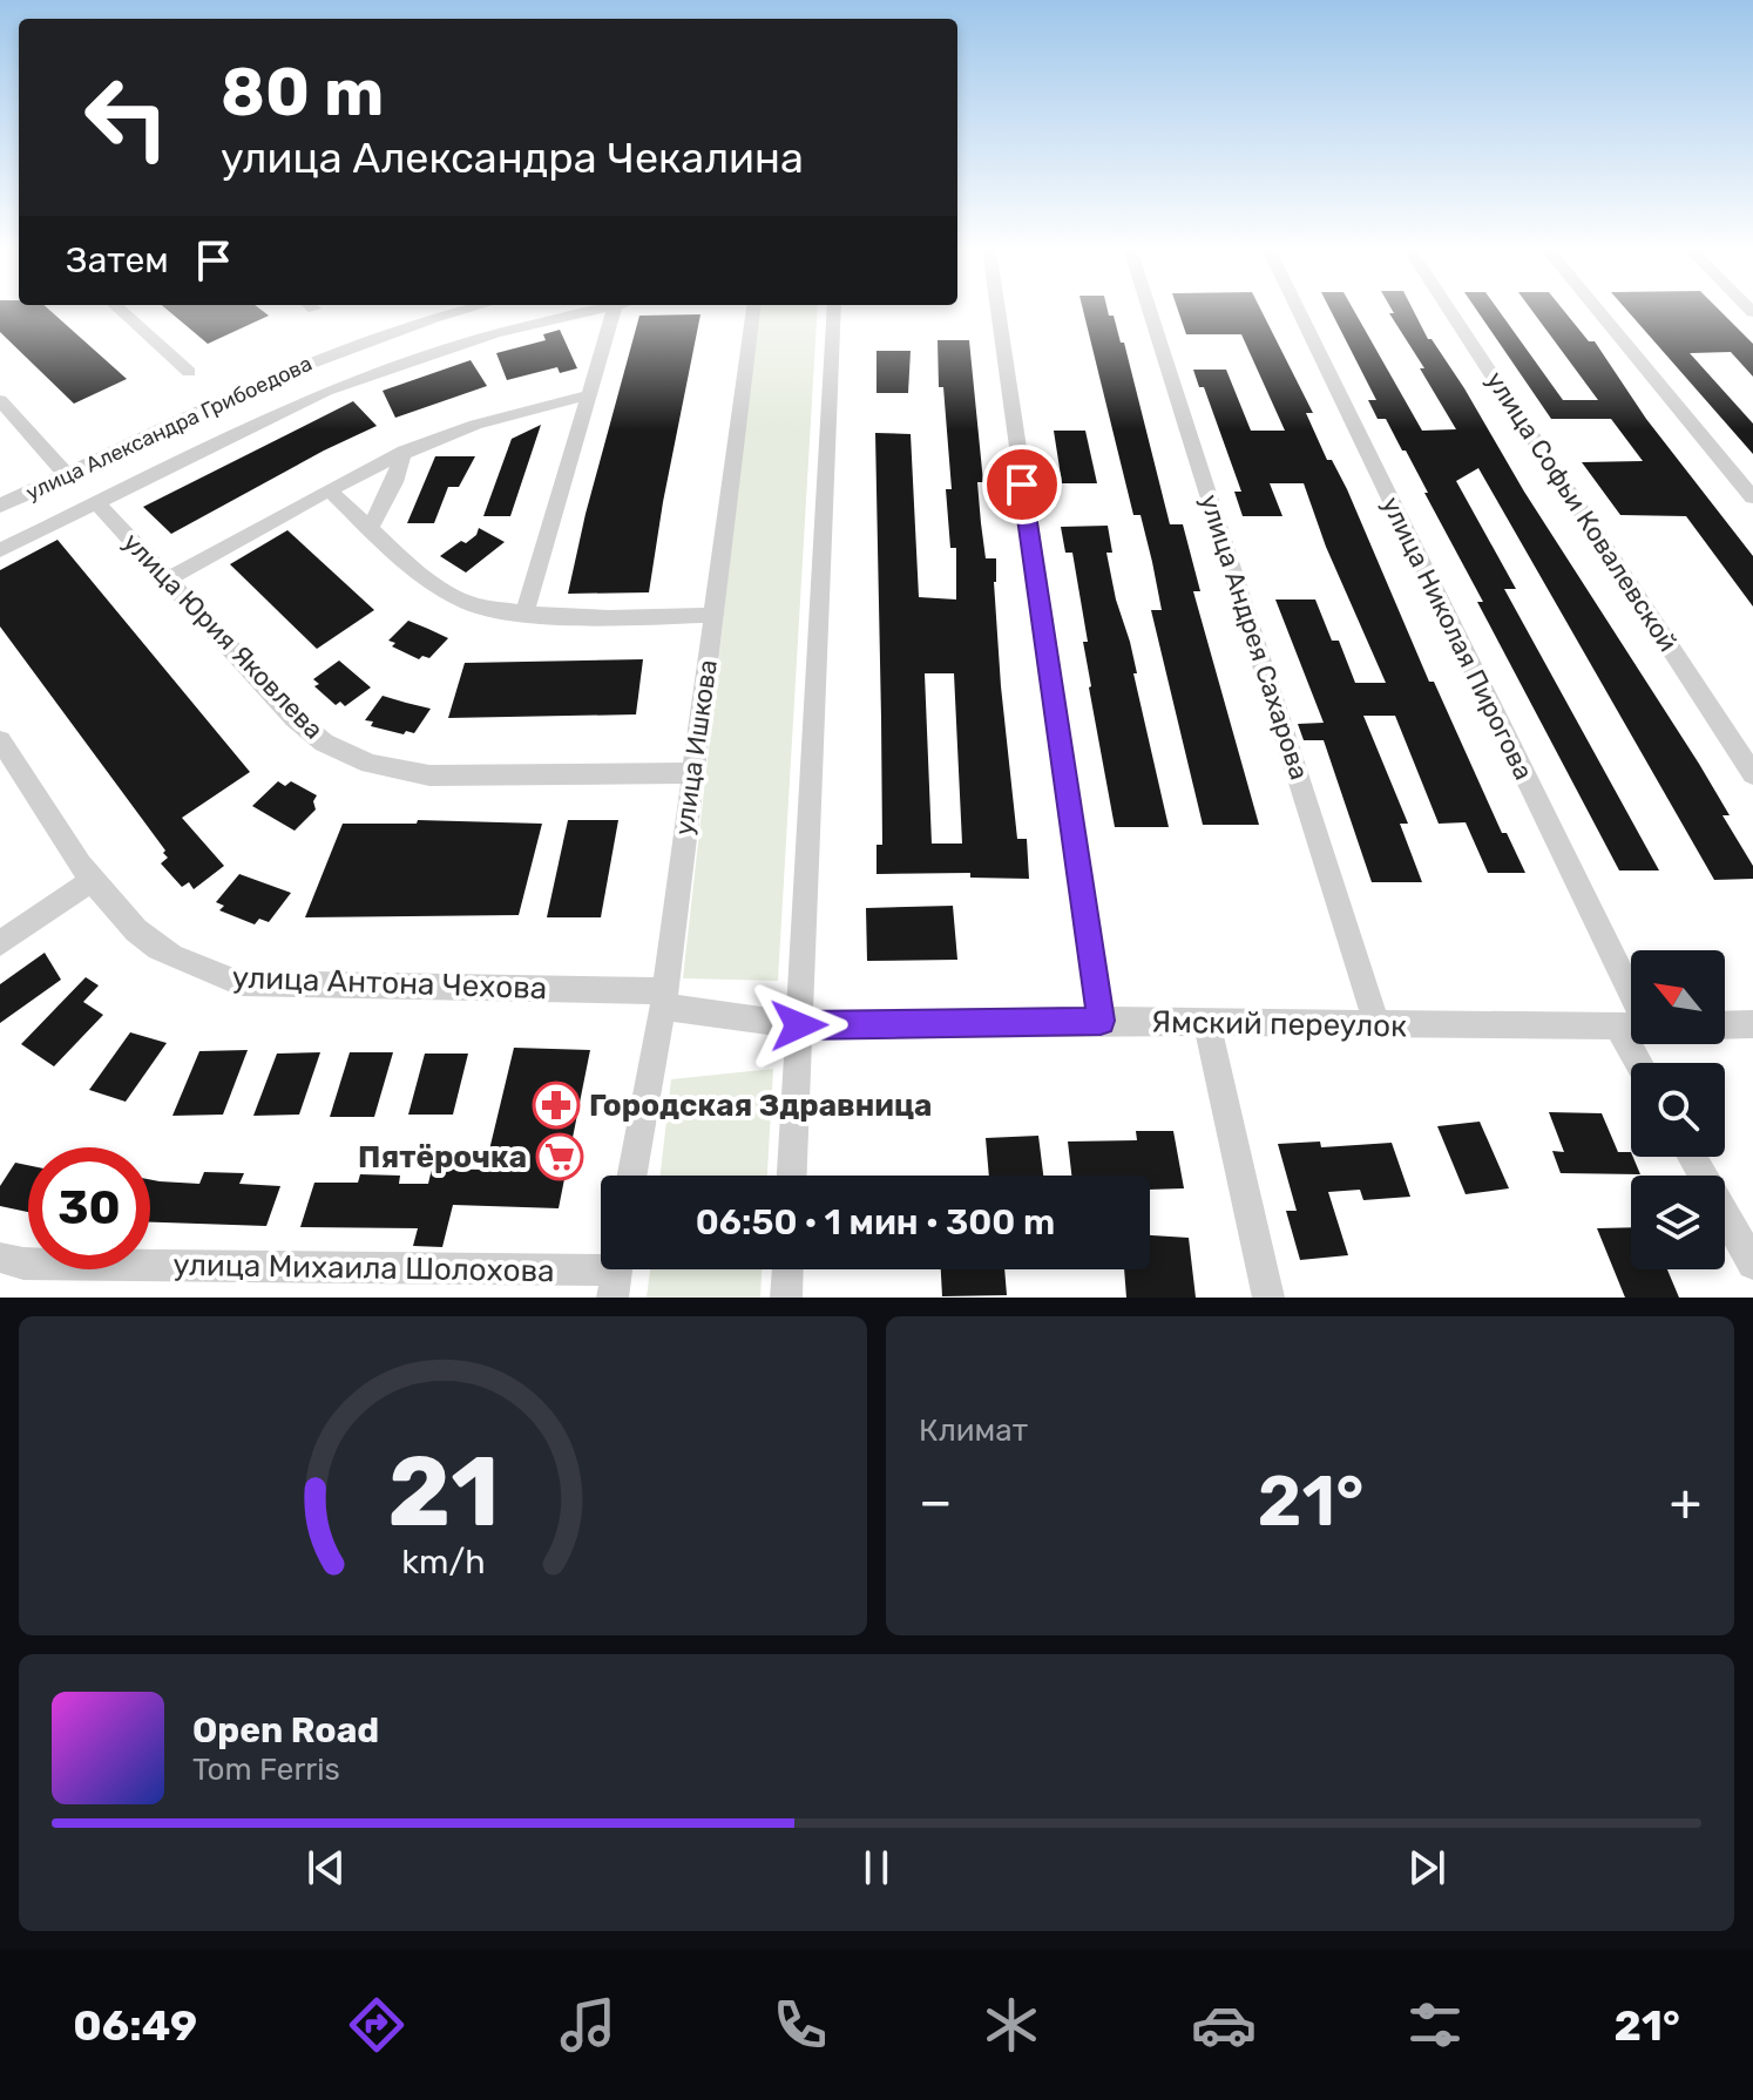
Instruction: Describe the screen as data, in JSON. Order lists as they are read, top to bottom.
{
  "streets": {
    "street": [
      "улица Александра Грибоедова",
      "улица Софьи Ковалевской",
      "улица Юрия Яковлева",
      "улица Андрея Сахарова",
      "улица Николая Пирогова",
      "улица Ишкова",
      "улица Антона Чехова",
      "Ямский переулок",
      "улица Михаила Шолохова"
    ]
  },
  "crossings": [
    ["улица Юрия Яковлева", "улица Ишкова"],
    ["улица Андрея Сахарова", "Ямский переулок"],
    ["улица Ишкова", "улица Антона Чехова"],
    ["улица Антона Чехова", "Ямский переулок"]
  ],
  "places": {
    "pharmacy": ["Городская Здравница"],
    "supermarket": ["Пятёрочка"]
  },
  "north": "top left",
  "page": {
    "turn": ["80 m", "улица Александра Чекалина"],
    "then": "Затем",
    "limit": "30",
    "trip": "06:50 · 1 мин · 300 m",
    "tile": "Климат",
    "heat": ["−", "21°", "+"],
    "song": ["Open Road", "Tom Ferris"],
    "tabs": ["06:49", "21°"],
    "gauge": ["21", "km/h"]
  }
}
